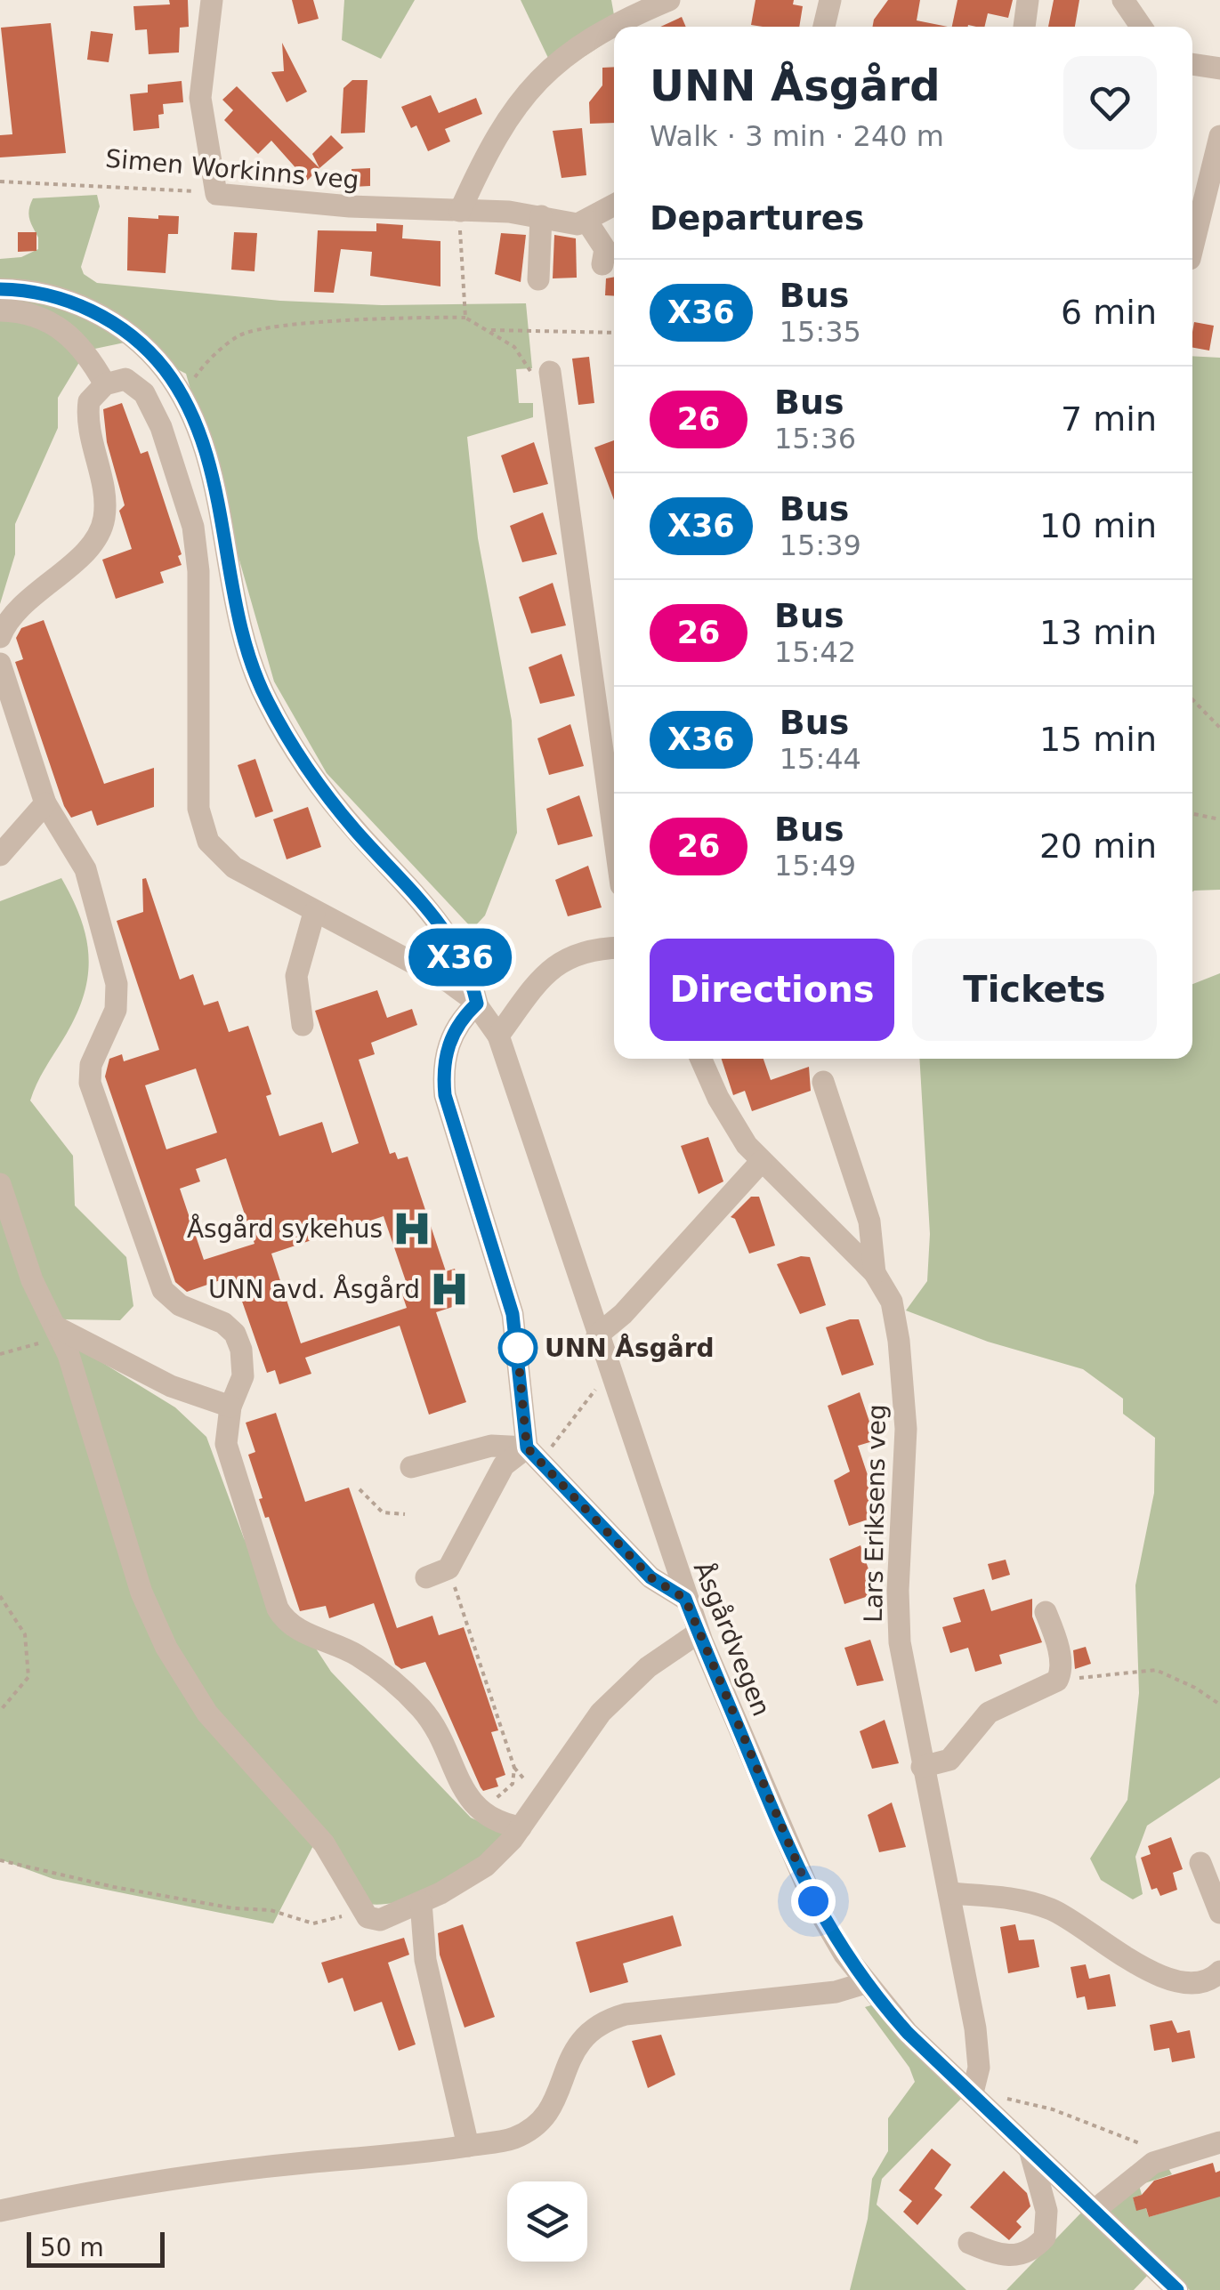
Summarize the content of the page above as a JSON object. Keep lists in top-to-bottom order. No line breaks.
{"streets":{"street":["Simen Workinns veg","Lars Eriksens veg","Åsgårdvegen"]},"crossings":[["Lars Eriksens veg","Åsgårdvegen"]],"places":{"hospital":["Åsgård sykehus","UNN avd. Åsgård"],"other":["UNN Åsgård"]},"lines":["bus line X36"],"scale_bar":"50 m","page":{"on_map":"X36","heading":[["UNN Åsgård","Walk · 3 min · 240 m"],"Departures"],"list":[{"mark":"X36","name":"Bus","note":"15:35","value":"6 min"},{"mark":"26","name":"Bus","note":"15:36","value":"7 min"},{"mark":"X36","name":"Bus","note":"15:39","value":"10 min"},{"mark":"26","name":"Bus","note":"15:42","value":"13 min"},{"mark":"X36","name":"Bus","note":"15:44","value":"15 min"},{"mark":"26","name":"Bus","note":"15:49","value":"20 min"}],"buttons":["Directions","Tickets"],"scale":"50 m"}}
